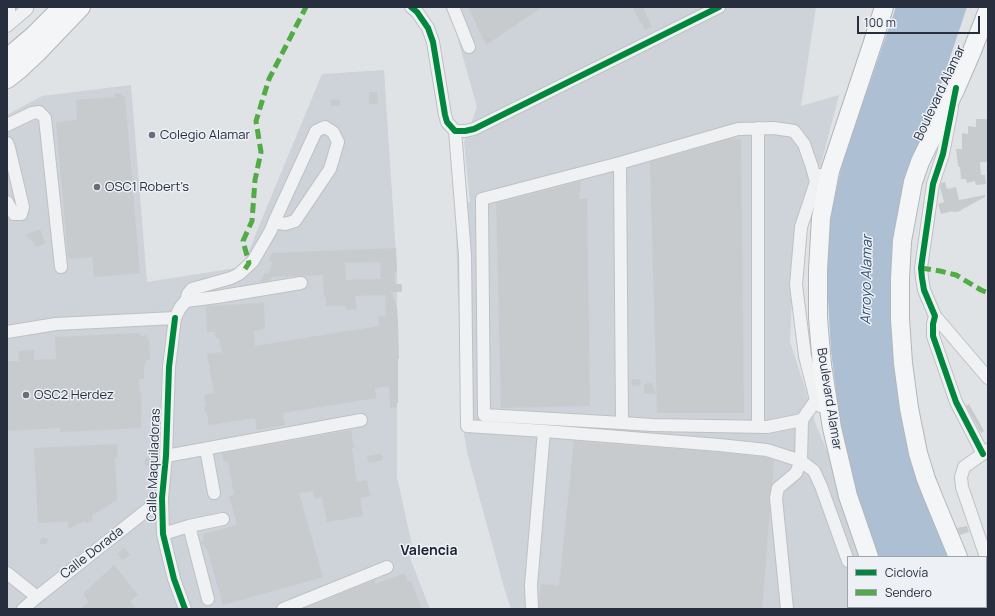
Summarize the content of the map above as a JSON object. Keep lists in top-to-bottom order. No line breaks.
{"streets":{"highway":["Boulevard Alamar"],"street":["Calle Maquiladoras","Calle Dorada"]},"crossings":[["Calle Maquiladoras","Calle Dorada"]],"districts":["Valencia"],"water":["Arroyo Alamar"],"places":["Colegio Alamar","OSC1 Robert's","OSC2 Herdez"],"legend":["Ciclovía","Sendero"],"scale_bar":"100 m"}
